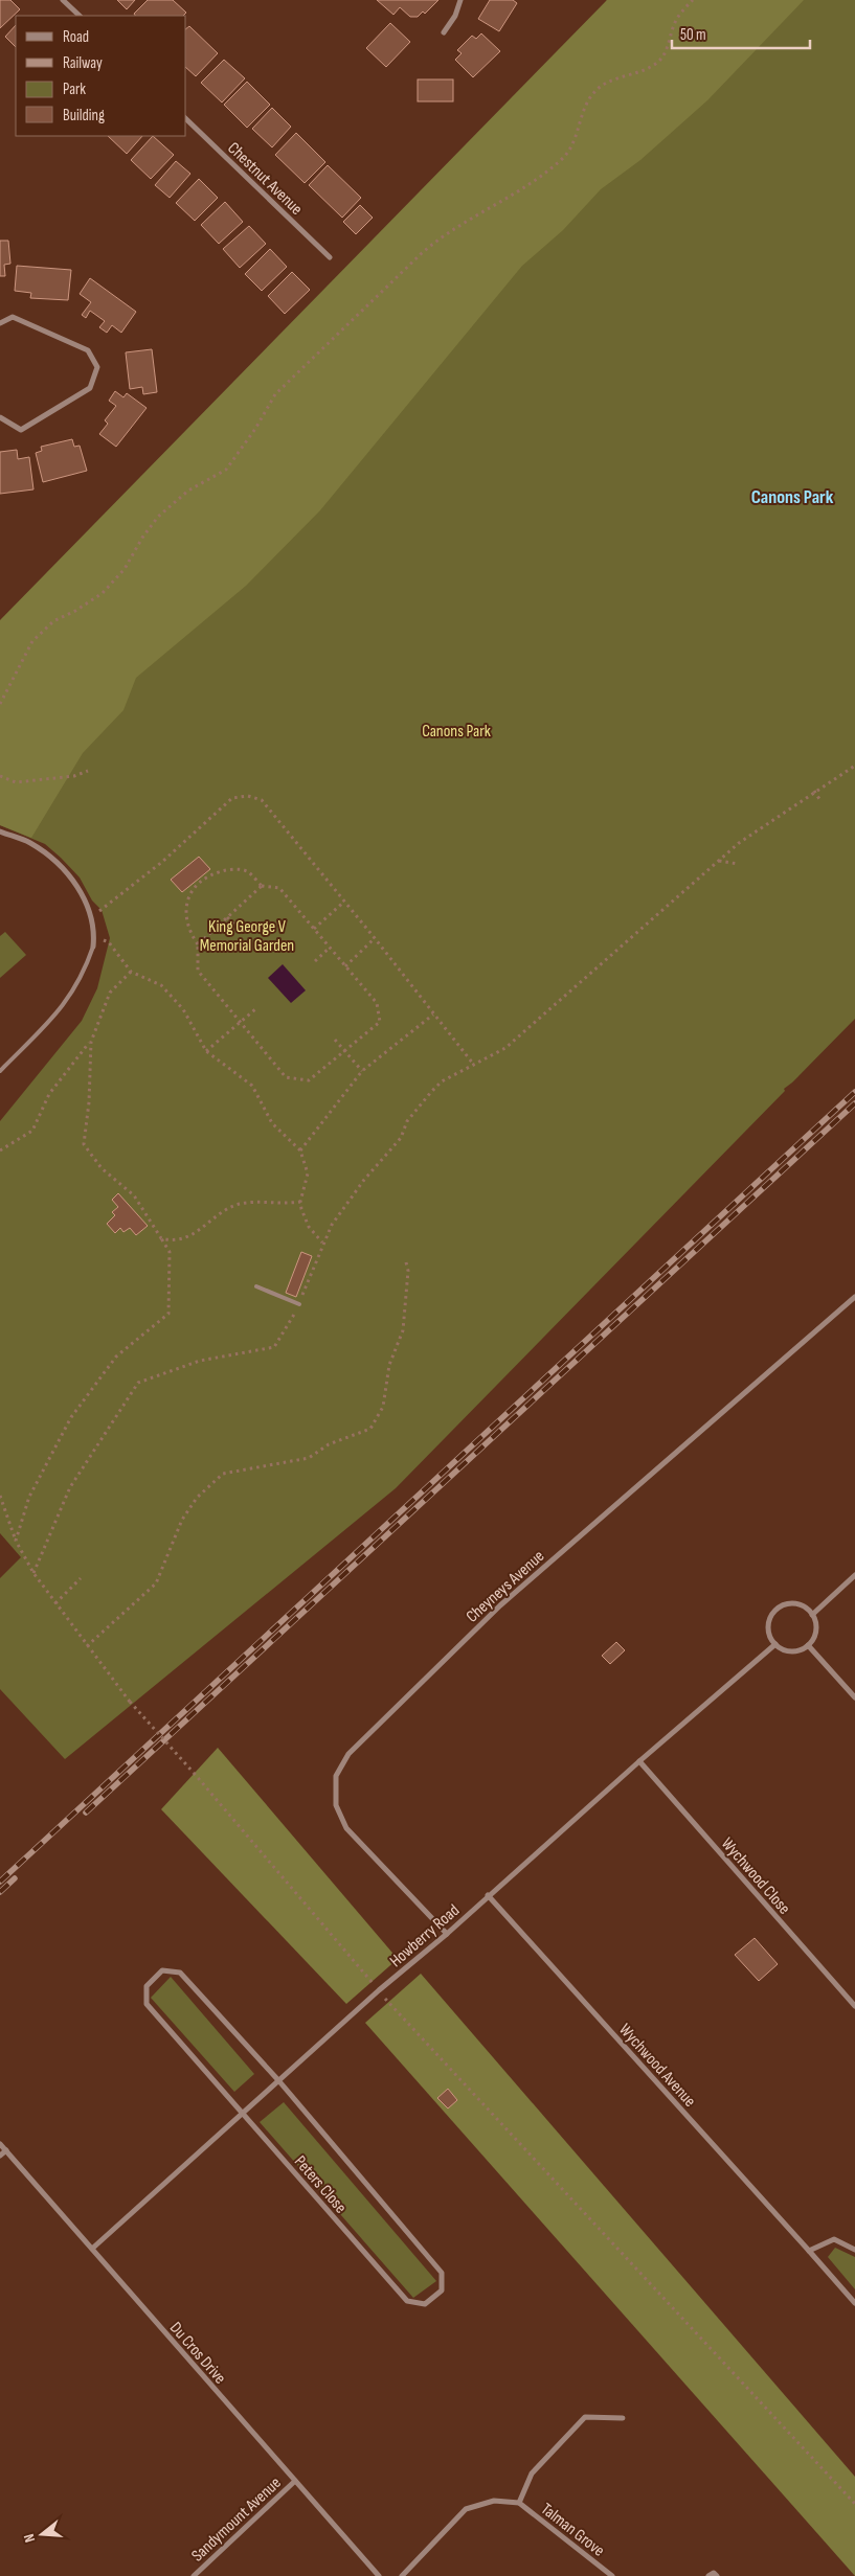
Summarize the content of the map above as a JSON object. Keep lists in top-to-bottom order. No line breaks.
{"streets":{"street":["Chestnut Avenue","Cheyneys Avenue","Wychwood Close","Howberry Road","Wychwood Avenue","Peters Close","Du Cros Drive","Sandymount Avenue","Talman Grove"]},"crossings":[["Cheyneys Avenue","Howberry Road"],["Wychwood Close","Howberry Road"],["Howberry Road","Wychwood Avenue"],["Howberry Road","Peters Close"],["Howberry Road","Du Cros Drive"],["Du Cros Drive","Sandymount Avenue"]],"districts":["Canons Park"],"parks":["Canons Park","King George V Memorial Garden"],"legend":["Road","Railway","Park","Building"],"scale_bar":"50 m","north":"left"}
